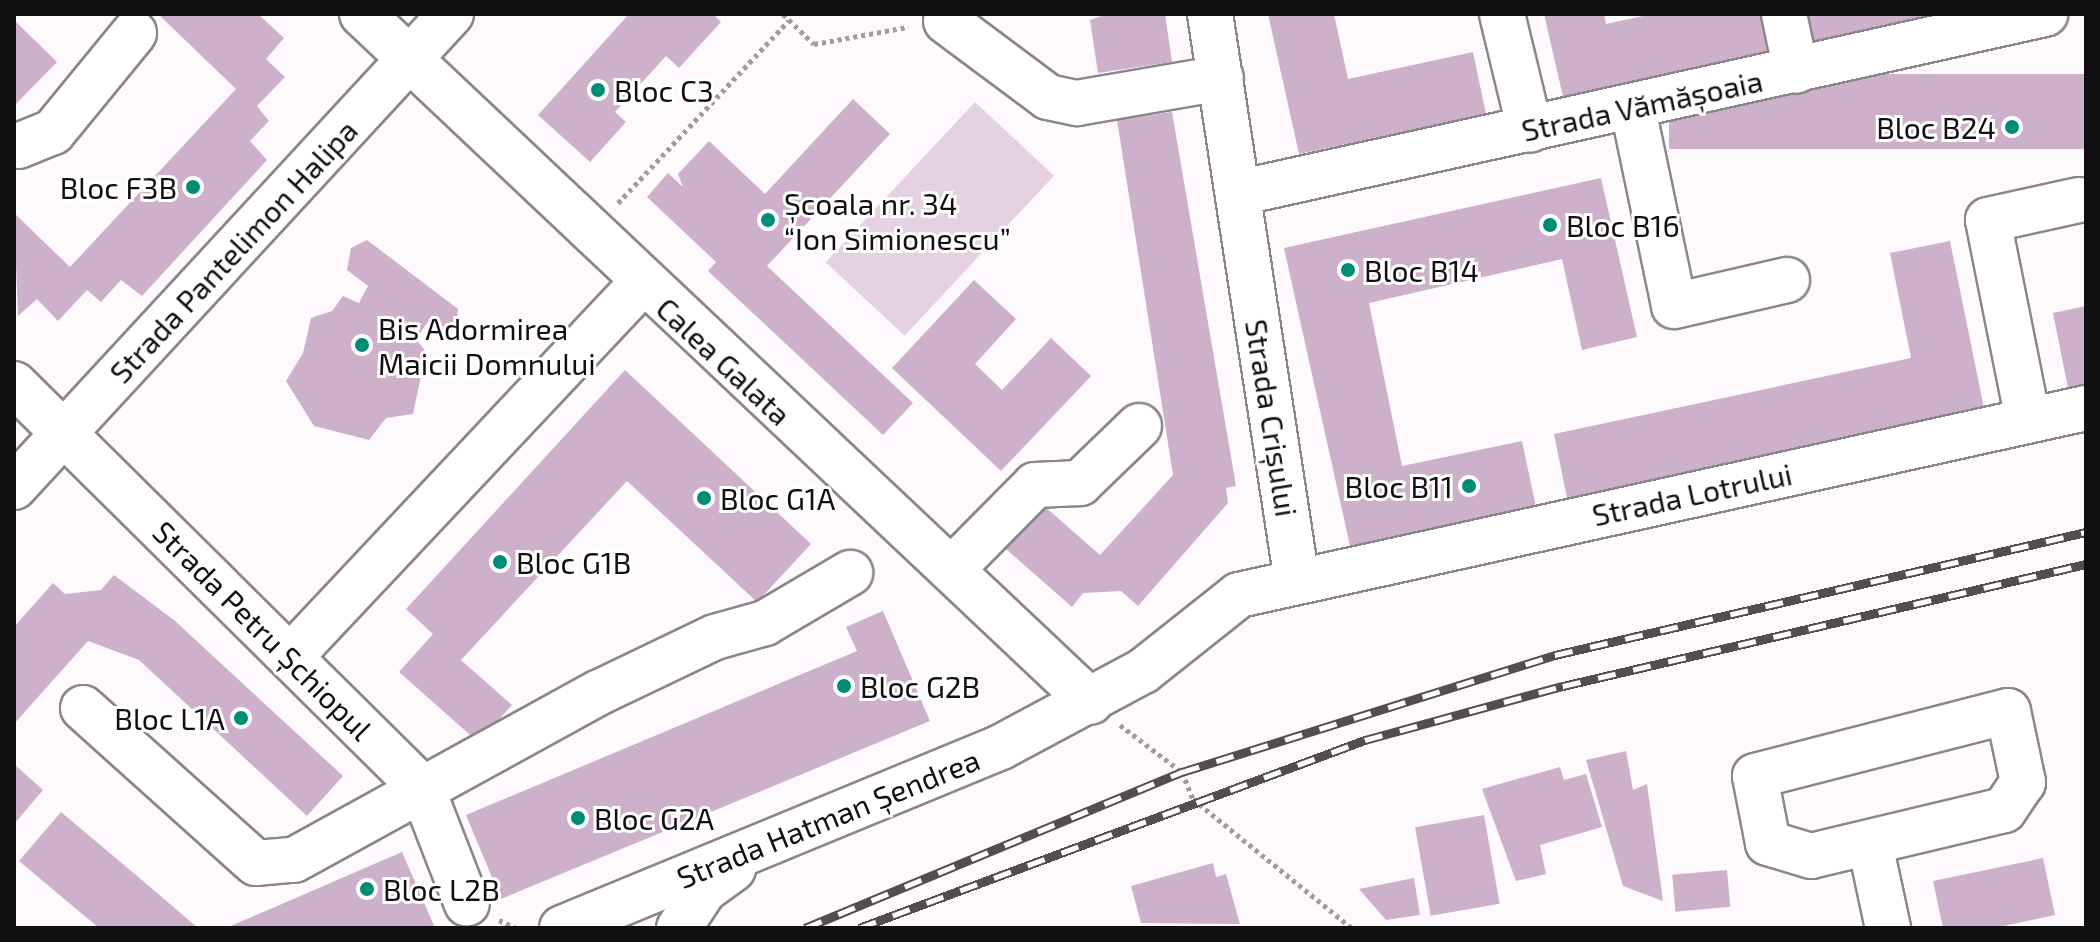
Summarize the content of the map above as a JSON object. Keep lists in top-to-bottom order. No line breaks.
{"streets":{"street":["Strada Vămășoaia","Strada Pantelimon Halipa","Calea Galata","Strada Crișului","Strada Lotrului","Strada Petru Șchiopul","Strada Hatman Șendrea"]},"crossings":[["Strada Vămășoaia","Strada Crișului"],["Strada Pantelimon Halipa","Calea Galata"],["Strada Pantelimon Halipa","Strada Petru Șchiopul"],["Calea Galata","Strada Hatman Șendrea"],["Strada Crișului","Strada Lotrului"]],"places":["Bloc C3","Bloc B24","Bloc F3B","Școala nr. 34 “Ion Simionescu”","Bloc B16","Bloc B14","Bis Adormirea Maicii Domnului","Bloc B11","Bloc G1A","Bloc G1B","Bloc G2B","Bloc L1A","Bloc G2A","Bloc L2B"]}
